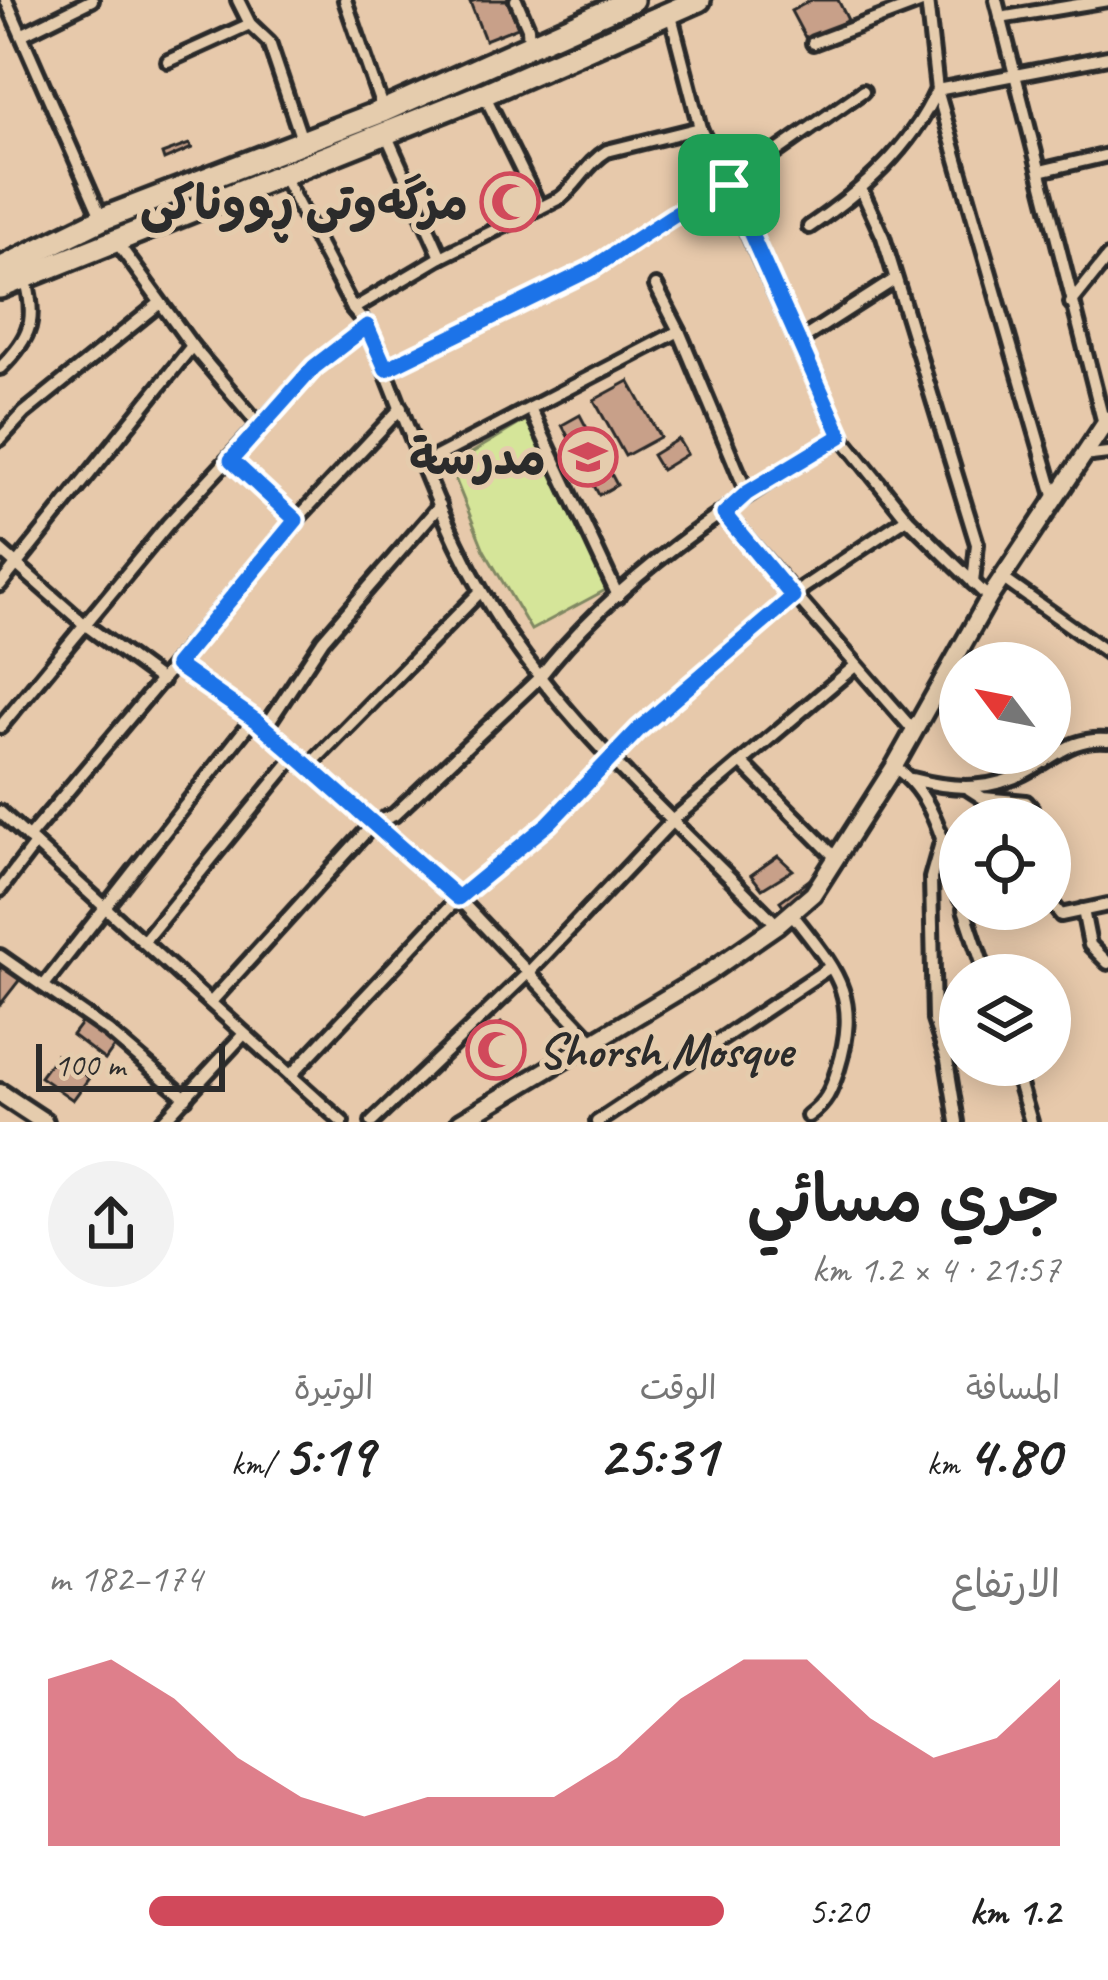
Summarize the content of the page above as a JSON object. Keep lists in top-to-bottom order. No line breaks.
{"places":{"mosque":["مزگەوتی ڕووناکی","Shorsh Mosque"],"school or university":["مدرسة"]},"scale_bar":"100 m","north":"top left","page":{"scale":"100 m","heading":["جري مسائي","21:57 · 4 × 1.2 km"],"stats":[["المسافة","4.80 km"],["الوقت","25:31"],["الوتيرة","5:19 /km"]],"chart":["الارتفاع","174–182 m"],"list":[{"name":"1.2 km","note":"5:20"}]}}
